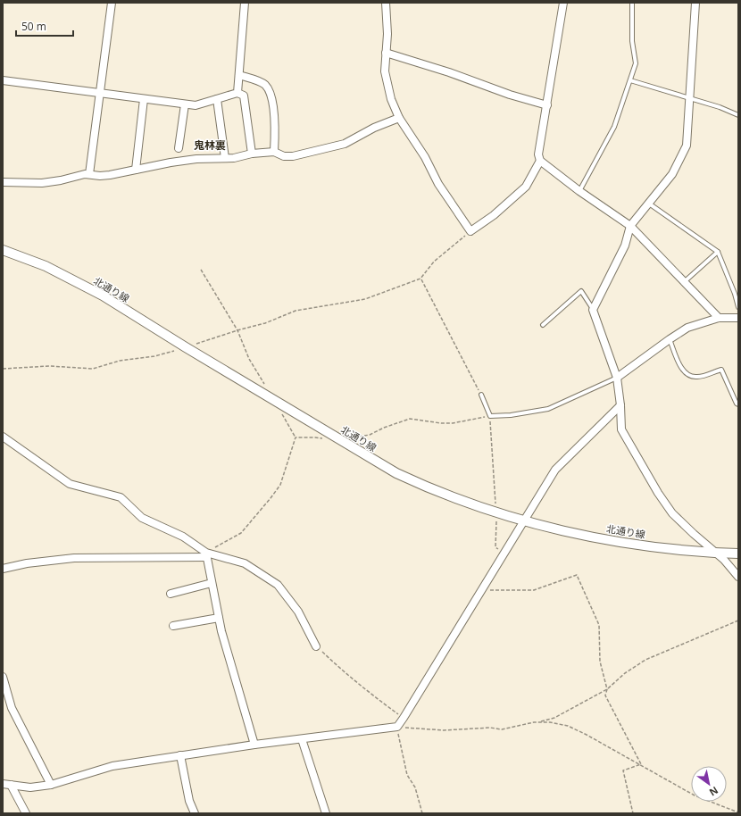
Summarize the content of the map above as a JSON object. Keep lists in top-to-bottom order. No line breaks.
{"streets":{"street":["北通り線"]},"districts":["鬼林裏"],"scale_bar":"50 m","north":"bottom right"}
